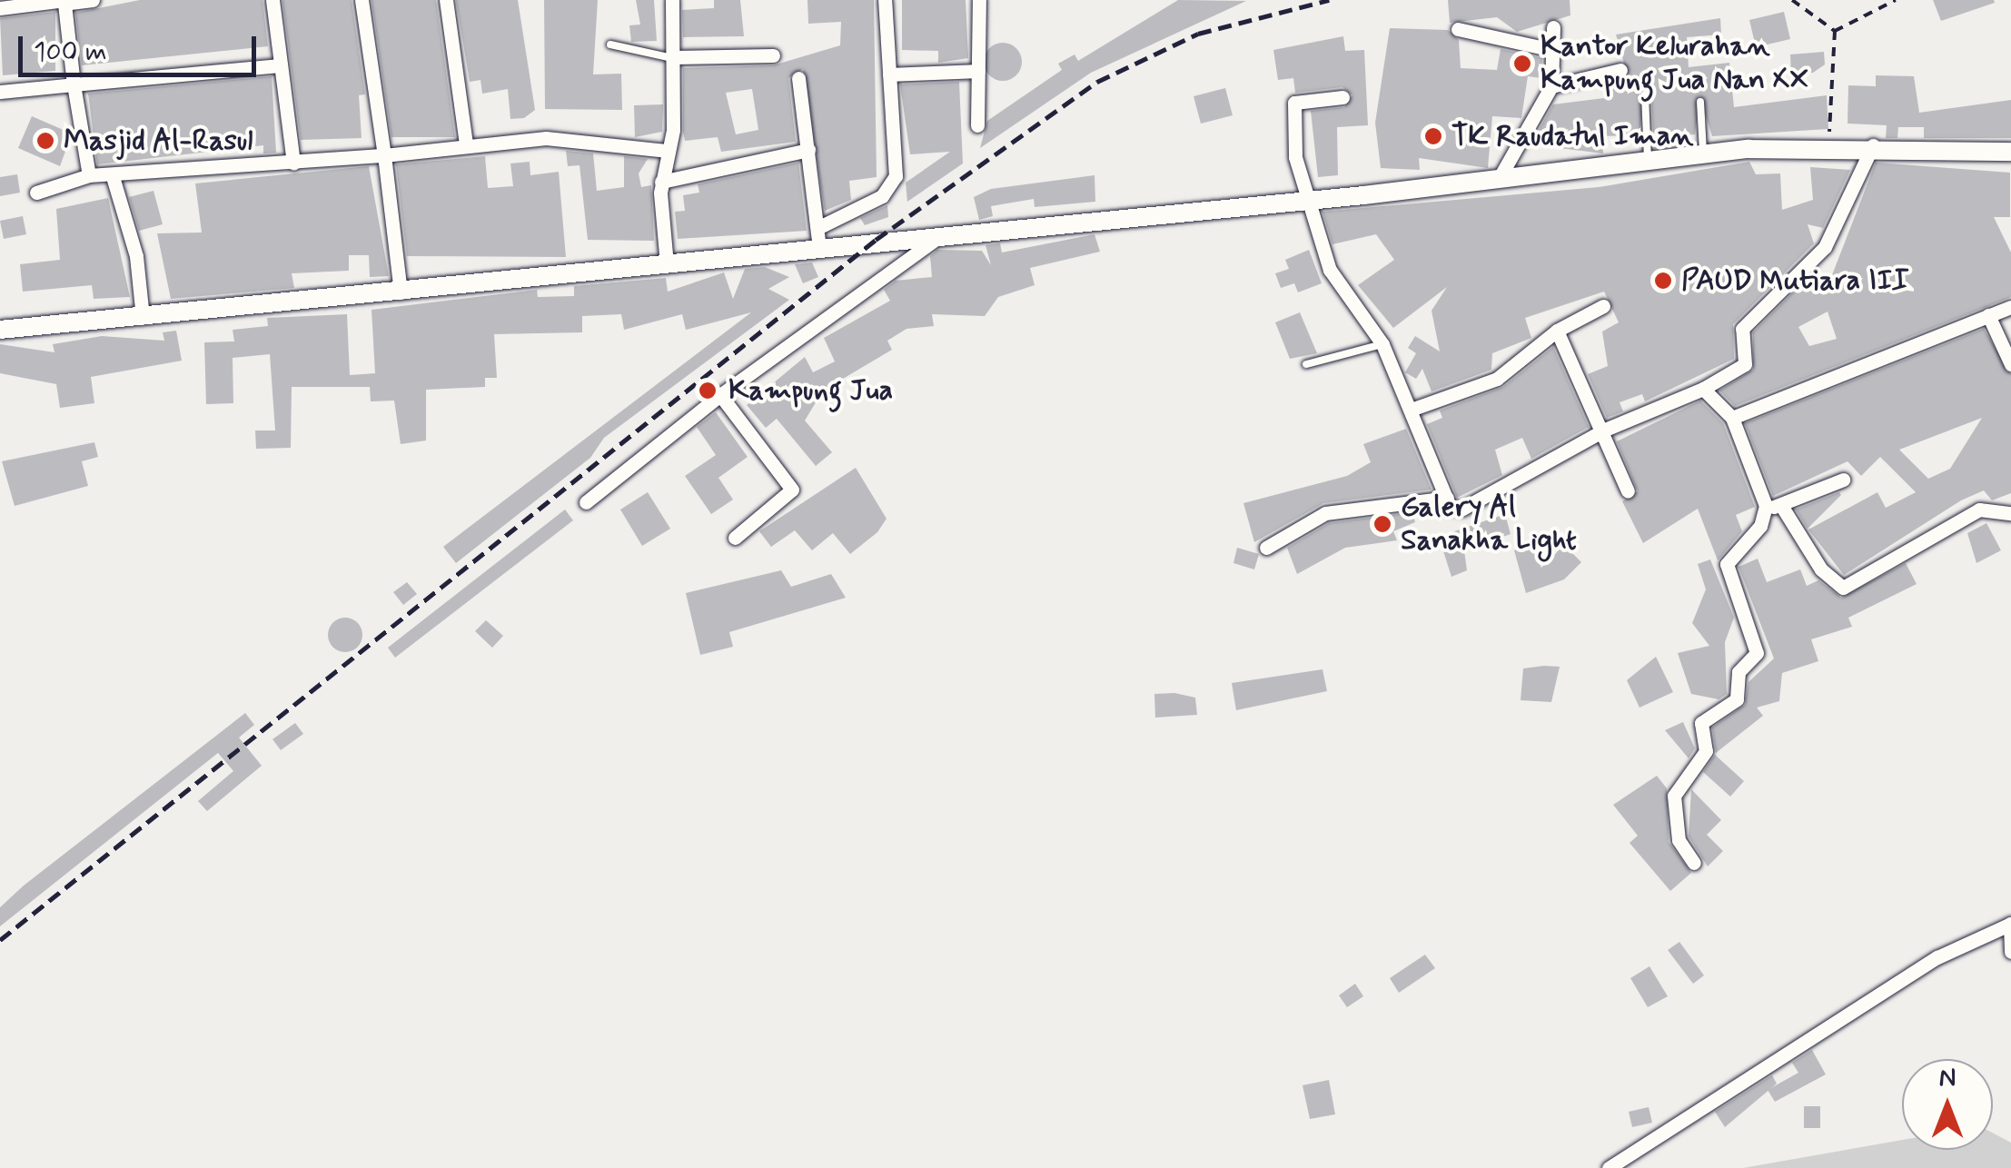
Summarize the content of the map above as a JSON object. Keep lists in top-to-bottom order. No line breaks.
{"places":["Kantor Kelurahan Kampung Jua Nan XX","TK Raudatul Iman","Masjid Al-Rasul","PAUD Mutiara III","Kampung Jua","Galery Al Sanakha Light"],"scale_bar":"100 m","north":"top"}
